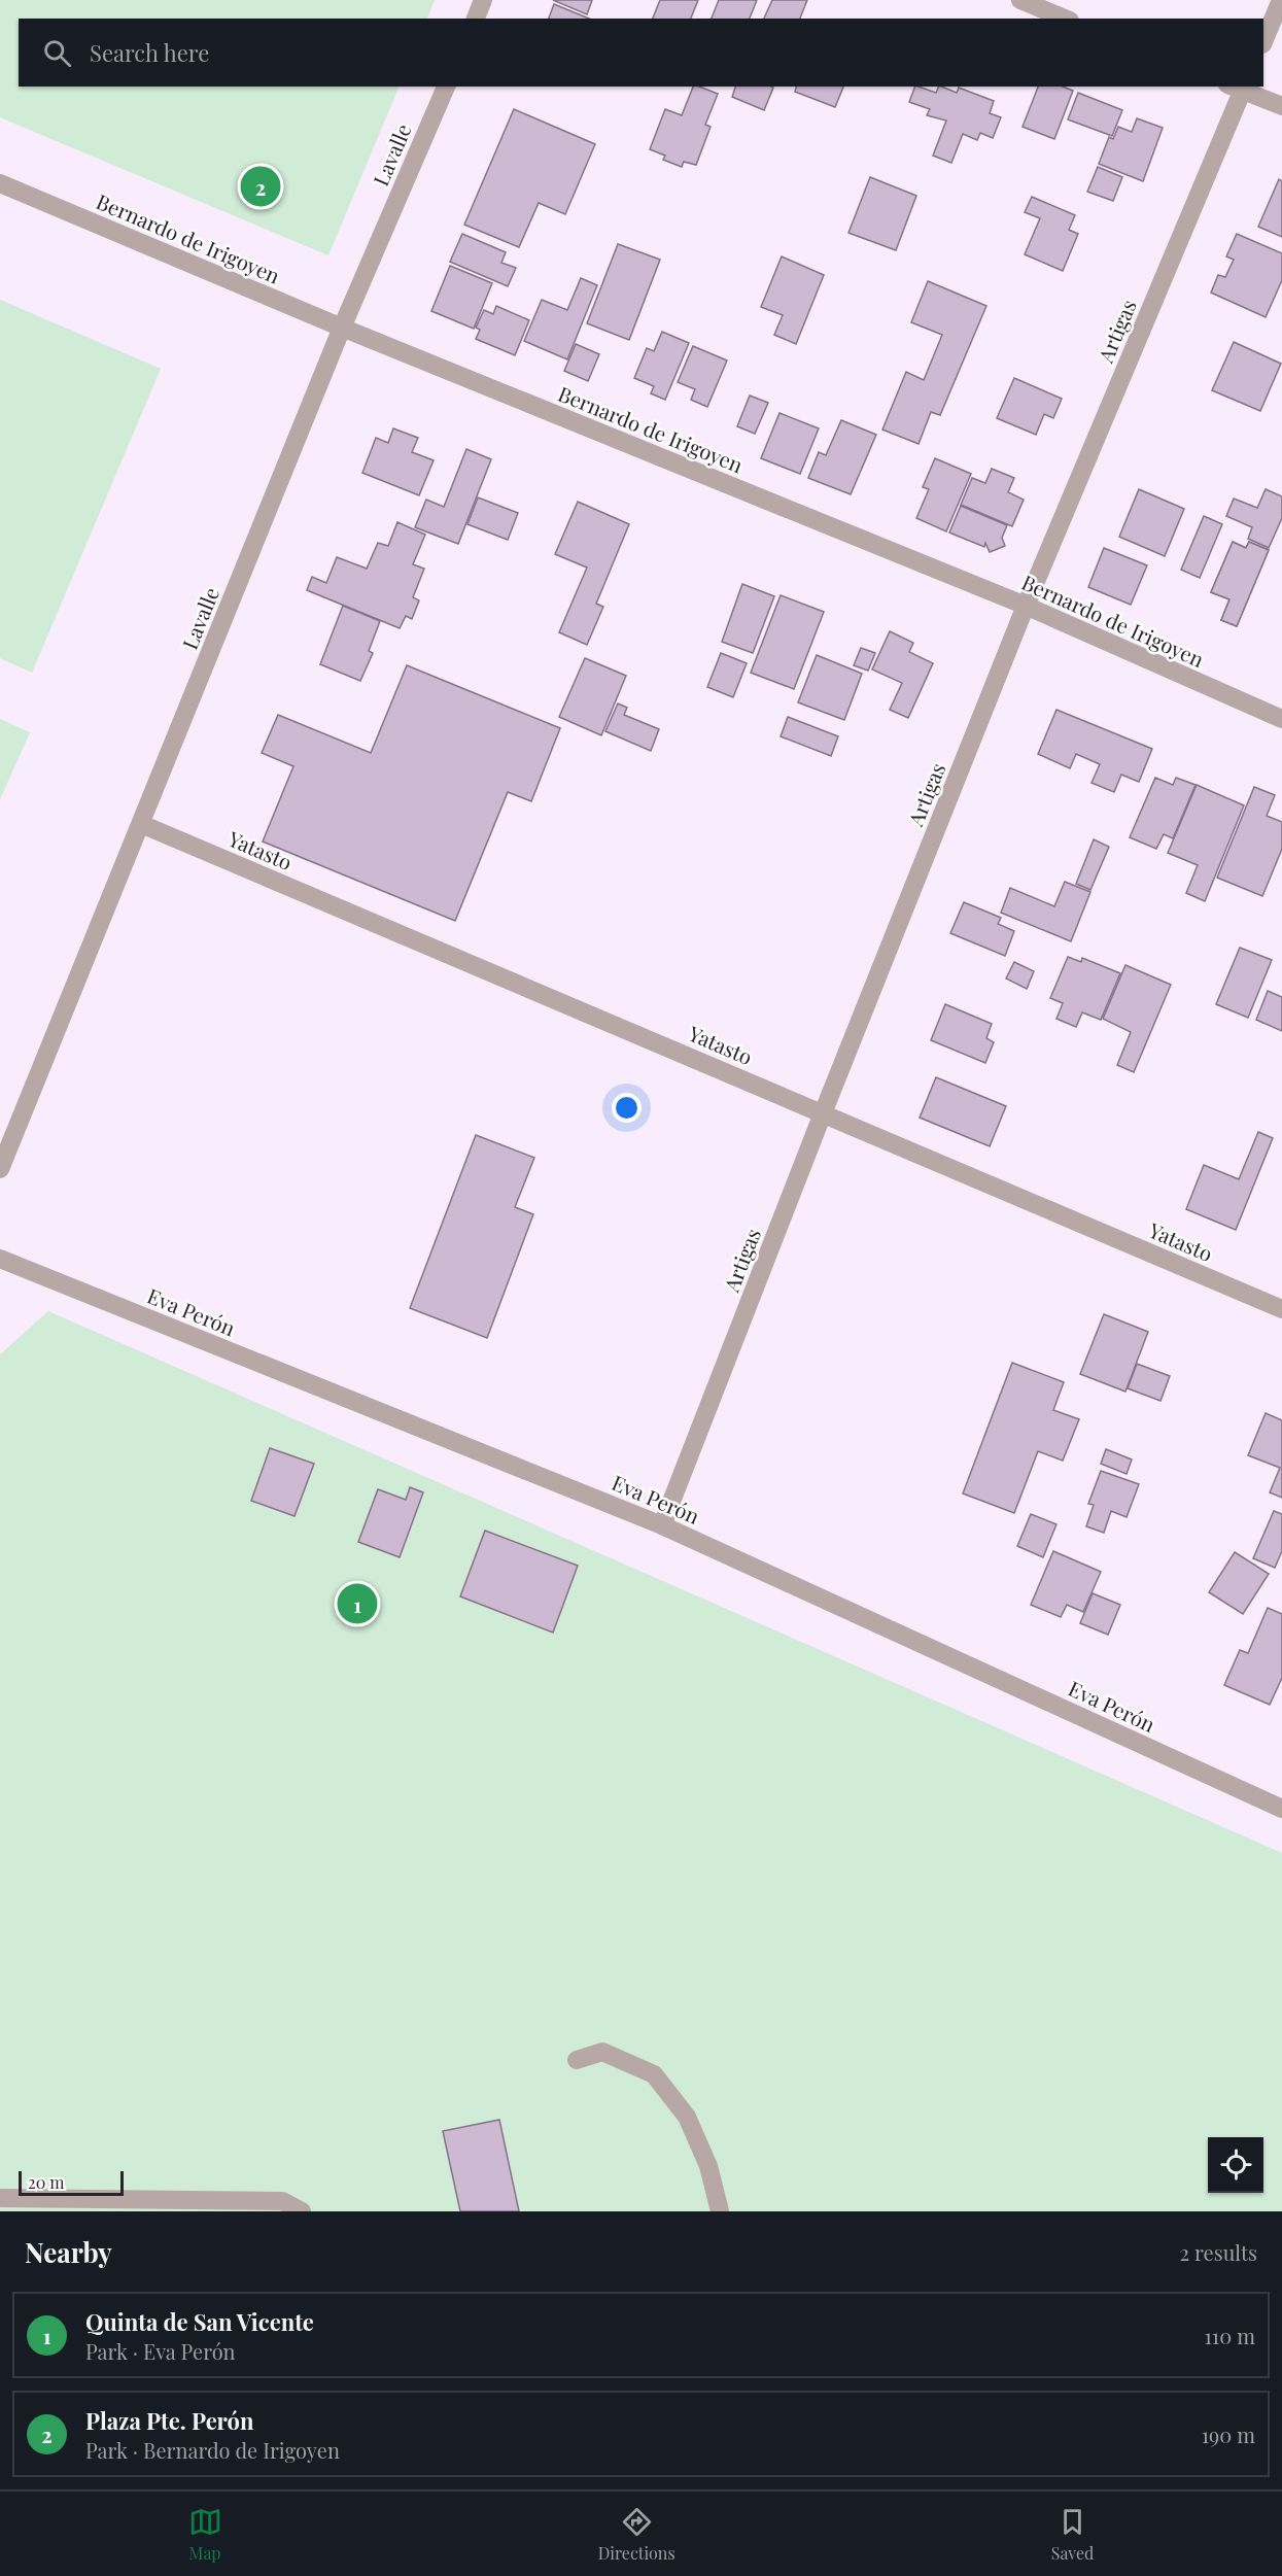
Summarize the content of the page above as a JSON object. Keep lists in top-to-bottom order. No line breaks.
{"streets":{"street":["Lavalle","Bernardo de Irigoyen","Artigas","Yatasto","Eva Perón"]},"crossings":[["Lavalle","Bernardo de Irigoyen"],["Lavalle","Yatasto"],["Bernardo de Irigoyen","Artigas"],["Artigas","Yatasto"],["Artigas","Eva Perón"]],"scale_bar":"20 m","page":{"search":"Search here","pins":["2","1"],"scale":"20 m","heading":["Nearby","2 results"],"list":[{"mark":"1","name":"Quinta de San Vicente","note":"Park · Eva Perón","value":"110 m"},{"mark":"2","name":"Plaza Pte. Perón","note":"Park · Bernardo de Irigoyen","value":"190 m"}],"nav":["Map","Directions","Saved"]}}
